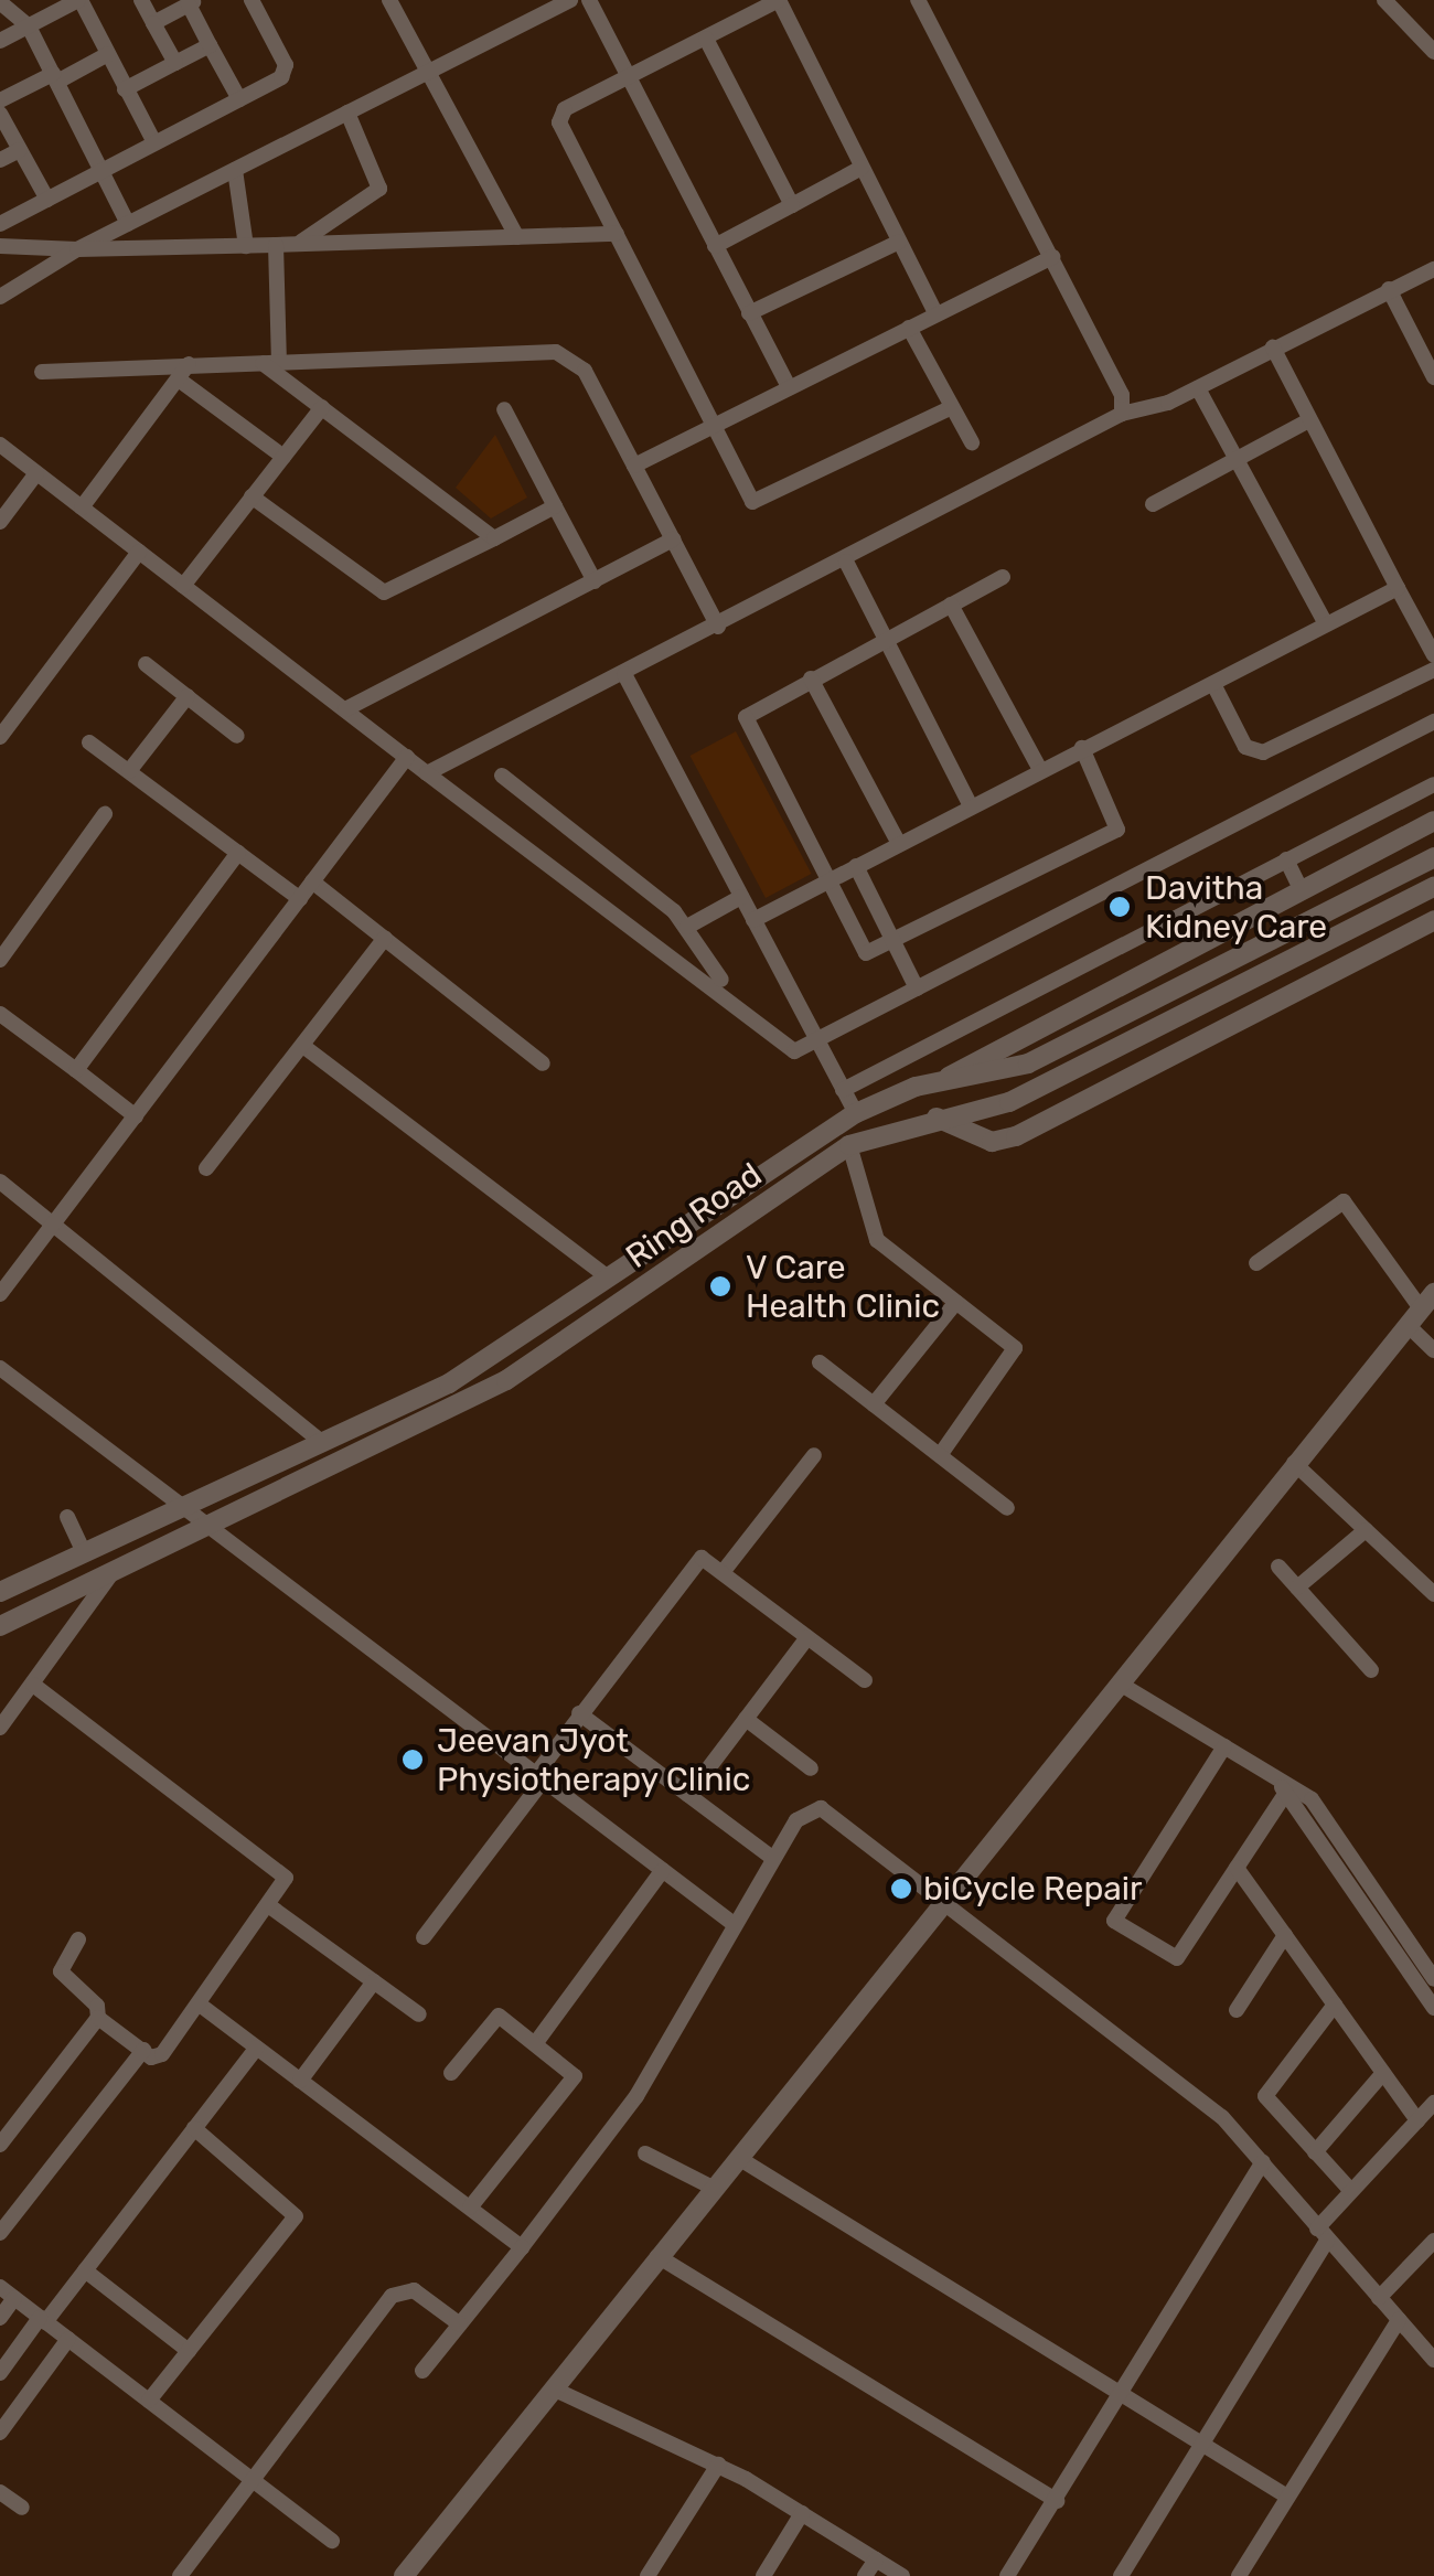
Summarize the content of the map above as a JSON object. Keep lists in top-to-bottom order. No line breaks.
{"streets":{"street":["Ring Road"]},"places":["Davitha Kidney Care","V Care Health Clinic","Jeevan Jyot Physiotherapy Clinic","biCycle Repair"]}
